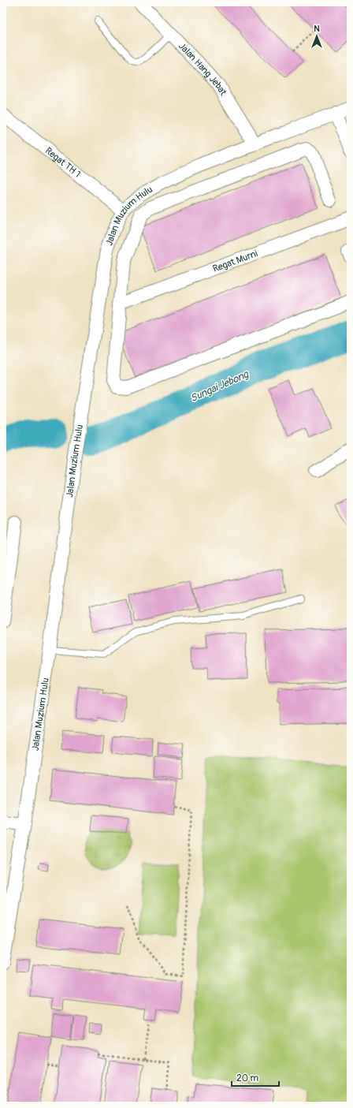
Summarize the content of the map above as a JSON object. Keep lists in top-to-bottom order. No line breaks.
{"streets":{"street":["Jalan Hang Jebat","Regat TH 1","Jalan Muzium Hulu","Regat Murni"]},"crossings":[["Jalan Hang Jebat","Jalan Muzium Hulu"],["Regat TH 1","Jalan Muzium Hulu"]],"water":["Sungai Jebong"],"scale_bar":"20 m","north":"top"}
